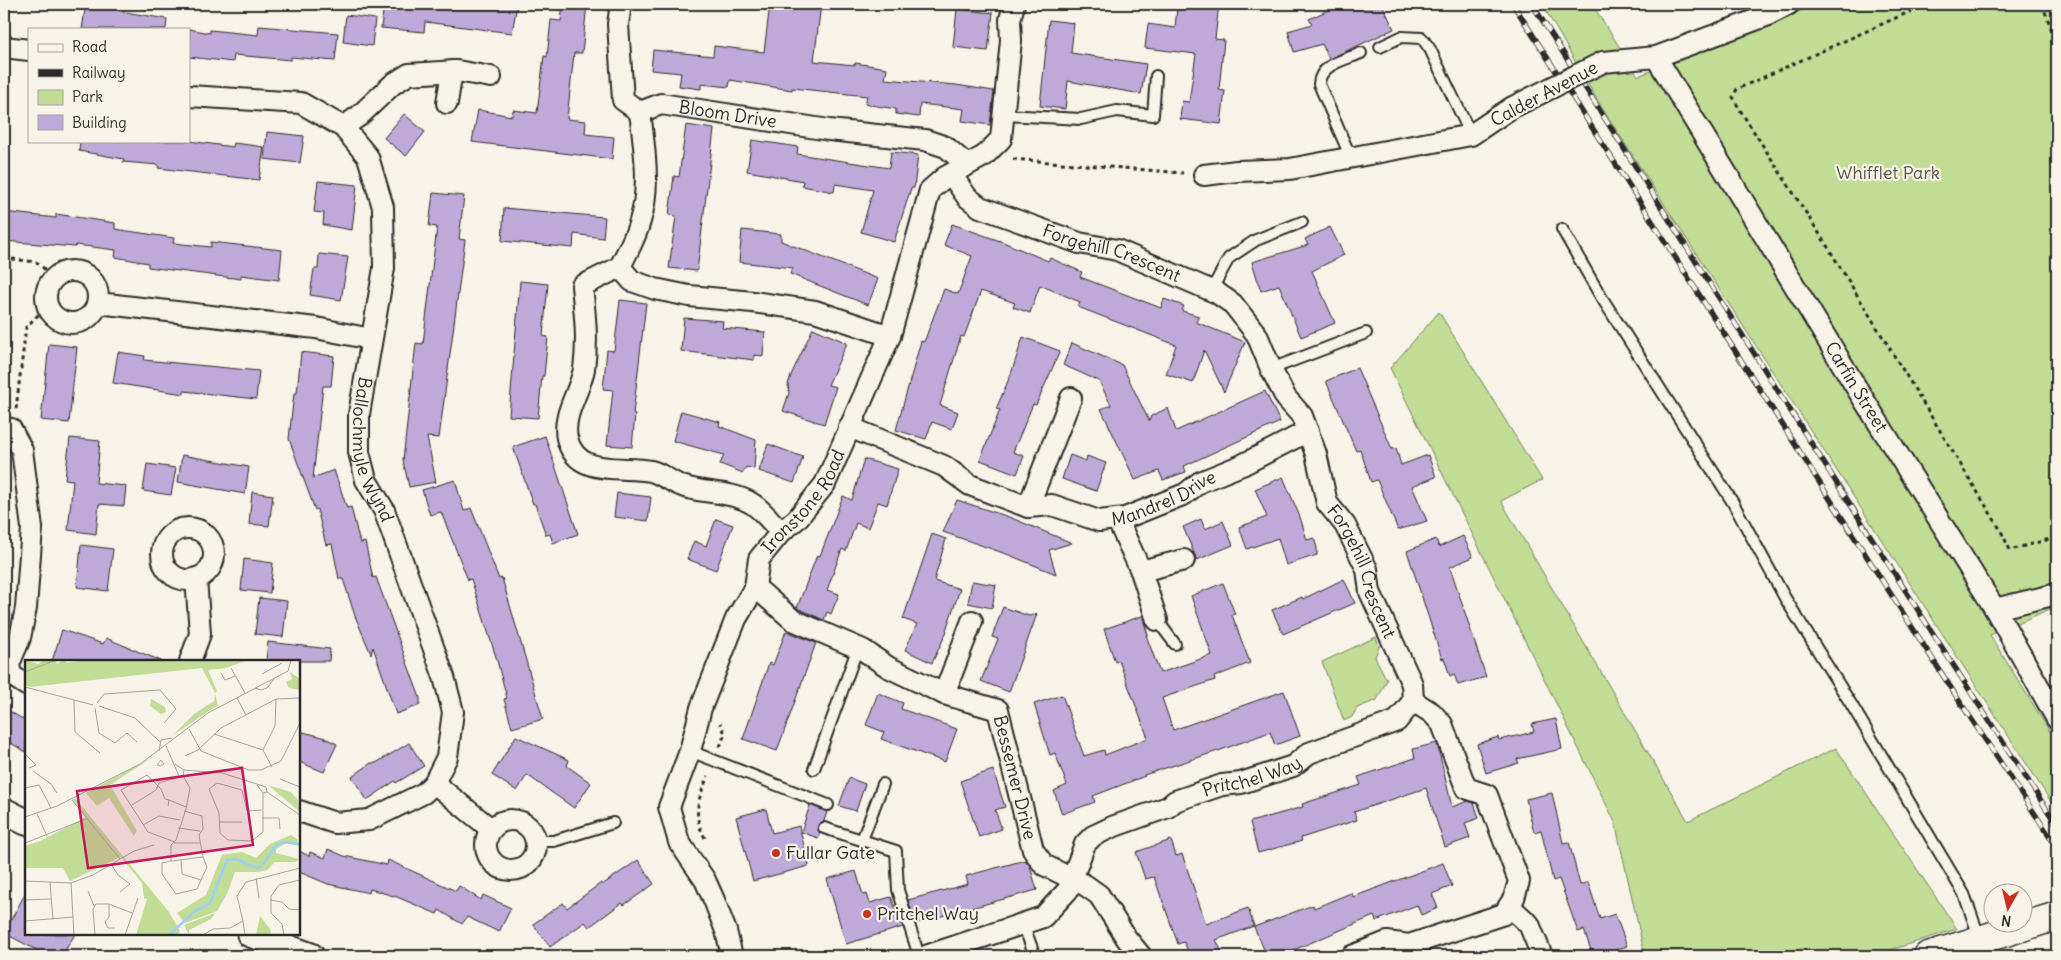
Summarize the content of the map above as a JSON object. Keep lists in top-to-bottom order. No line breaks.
{"streets":{"street":["Calder Avenue","Bloom Drive","Forgehill Crescent","Carfin Street","Ballochmyle Wynd","Mandrel Drive","Ironstone Road","Pritchel Way","Bessemer Drive"]},"crossings":[["Calder Avenue","Carfin Street"],["Bloom Drive","Forgehill Crescent"],["Bloom Drive","Ironstone Road"],["Forgehill Crescent","Mandrel Drive"],["Forgehill Crescent","Ironstone Road"],["Forgehill Crescent","Pritchel Way"],["Mandrel Drive","Ironstone Road"],["Ironstone Road","Bessemer Drive"],["Pritchel Way","Bessemer Drive"]],"parks":["Whifflet Park"],"places":["Fullar Gate","Pritchel Way"],"legend":["Road","Railway","Park","Building"],"north":"bottom"}
